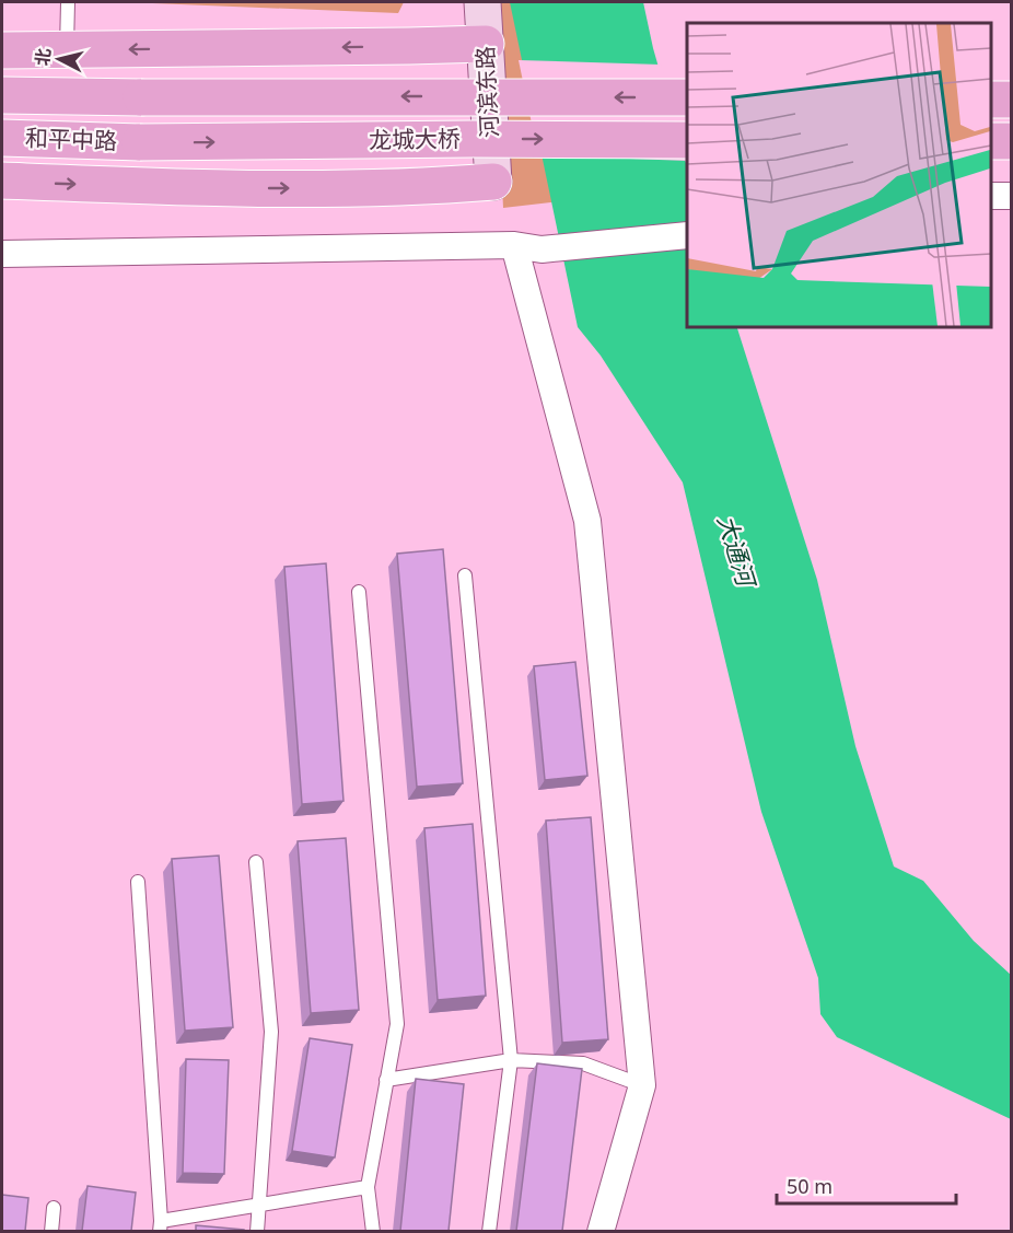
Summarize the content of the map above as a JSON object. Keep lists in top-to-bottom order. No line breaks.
{"streets":{"main road":["河滨东路","和平中路","龙城大桥"]},"crossings":[["和平中路","龙城大桥"]],"water":["大通河"],"scale_bar":"50 m","north":"left"}
